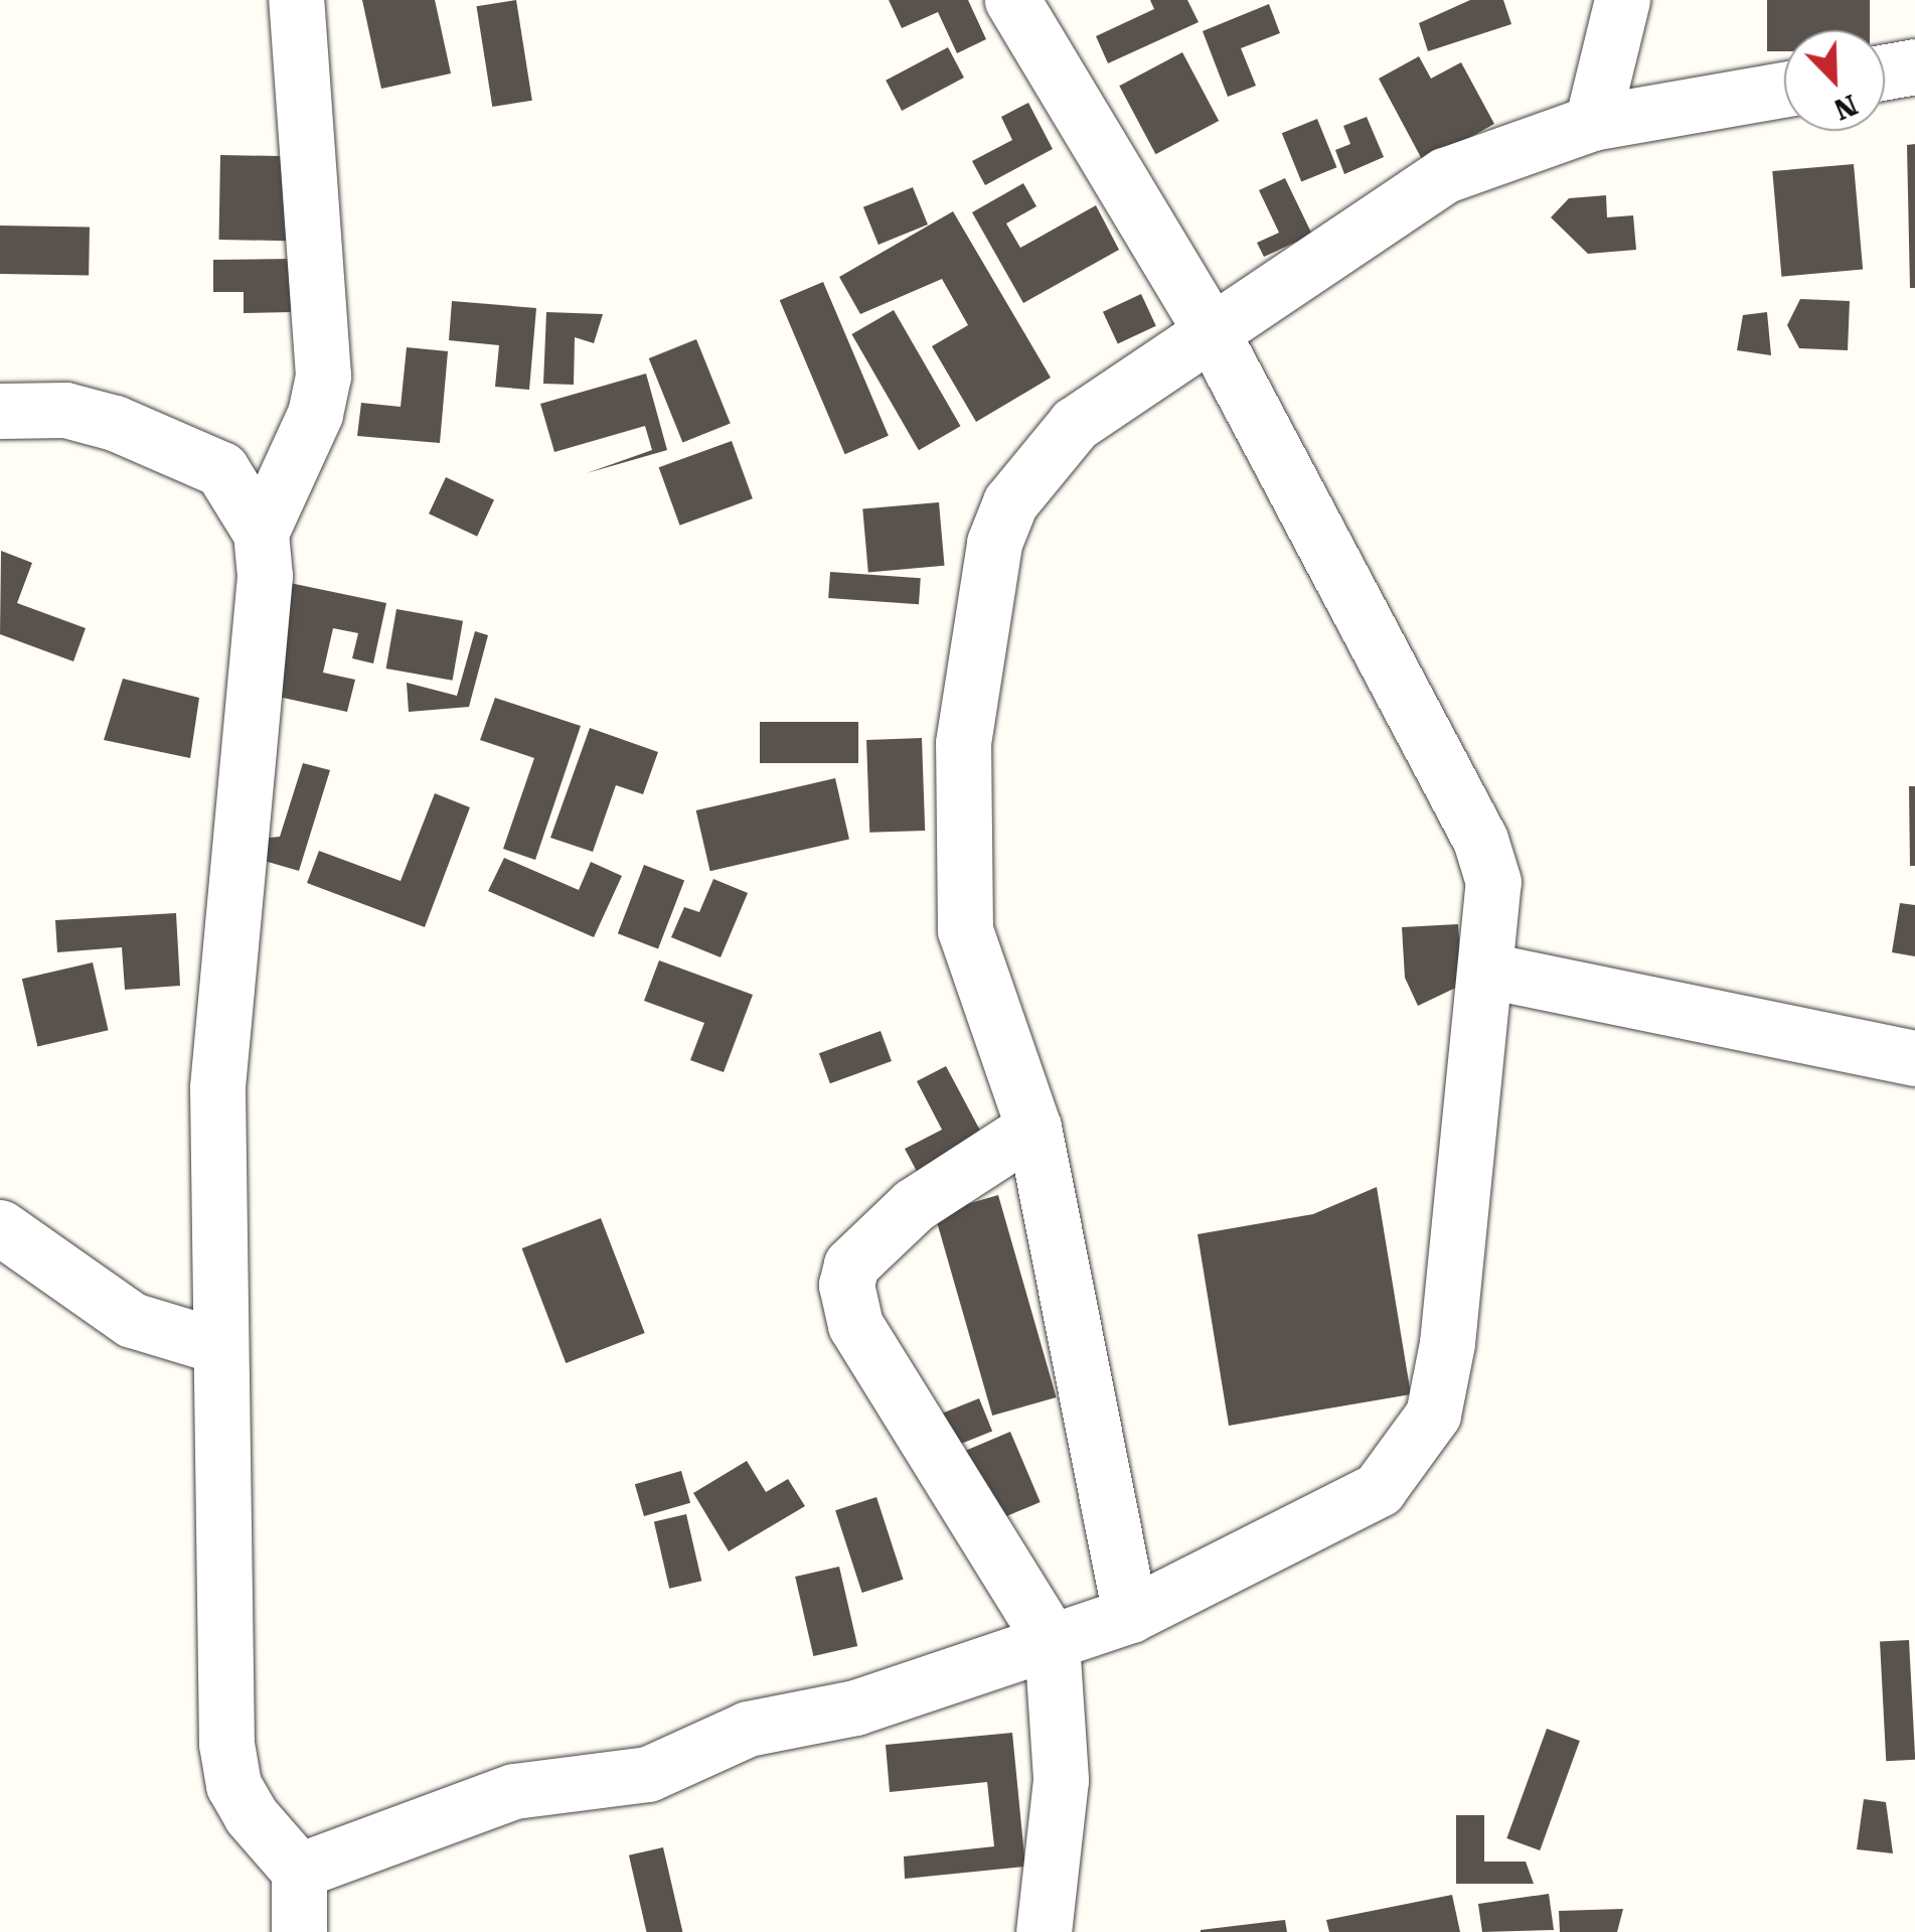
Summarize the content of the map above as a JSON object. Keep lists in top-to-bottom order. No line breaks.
{"north":"bottom right"}
